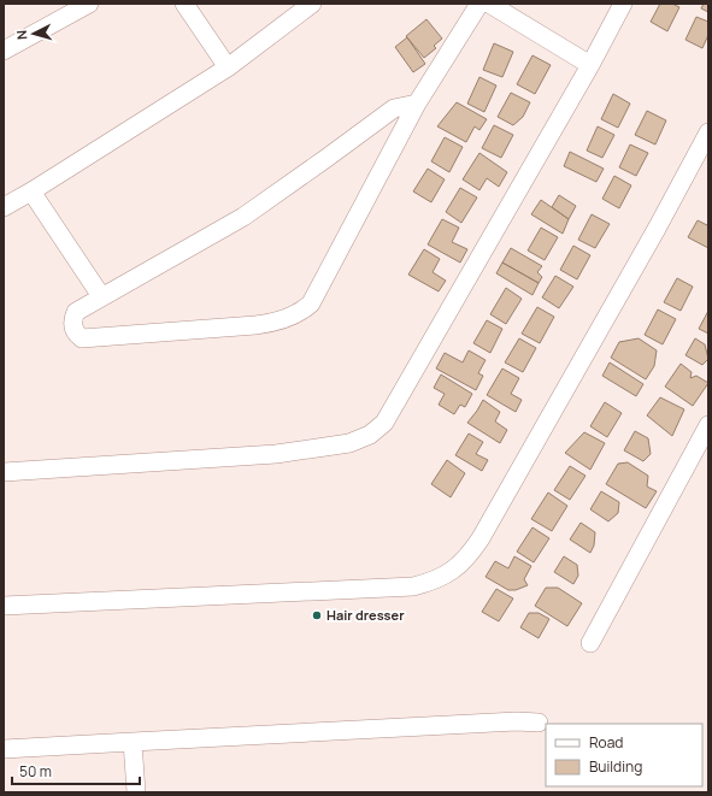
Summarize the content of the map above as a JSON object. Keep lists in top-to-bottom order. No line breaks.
{"places":["Hair dresser"],"legend":["Road","Building"],"scale_bar":"50 m","north":"left"}
